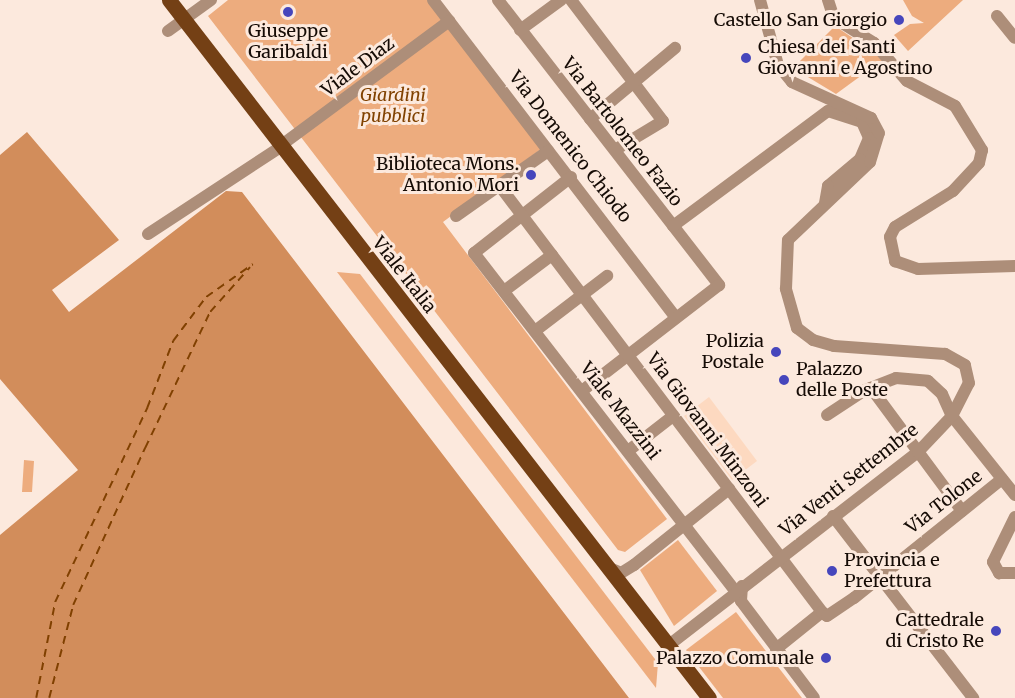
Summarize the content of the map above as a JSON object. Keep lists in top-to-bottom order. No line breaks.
{"streets":{"main road":["Viale Italia"],"street":["Viale Diaz","Via Bartolomeo Fazio","Via Domenico Chiodo","Viale Mazzini","Via Giovanni Minzoni","Via Venti Settembre","Via Tolone"]},"crossings":[["Viale Diaz","Via Domenico Chiodo"],["Viale Diaz","Viale Italia"],["Via Bartolomeo Fazio","Via Domenico Chiodo"],["Viale Italia","Via Venti Settembre"],["Viale Mazzini","Via Giovanni Minzoni"],["Viale Mazzini","Via Venti Settembre"],["Via Giovanni Minzoni","Via Venti Settembre"]],"parks":["Giardini pubblici"],"places":["Giuseppe Garibaldi","Castello San Giorgio","Chiesa dei Santi Giovanni e Agostino","Biblioteca Mons. Antonio Mori","Polizia Postale","Palazzo delle Poste","Provincia e Prefettura","Cattedrale di Cristo Re","Palazzo Comunale"]}
